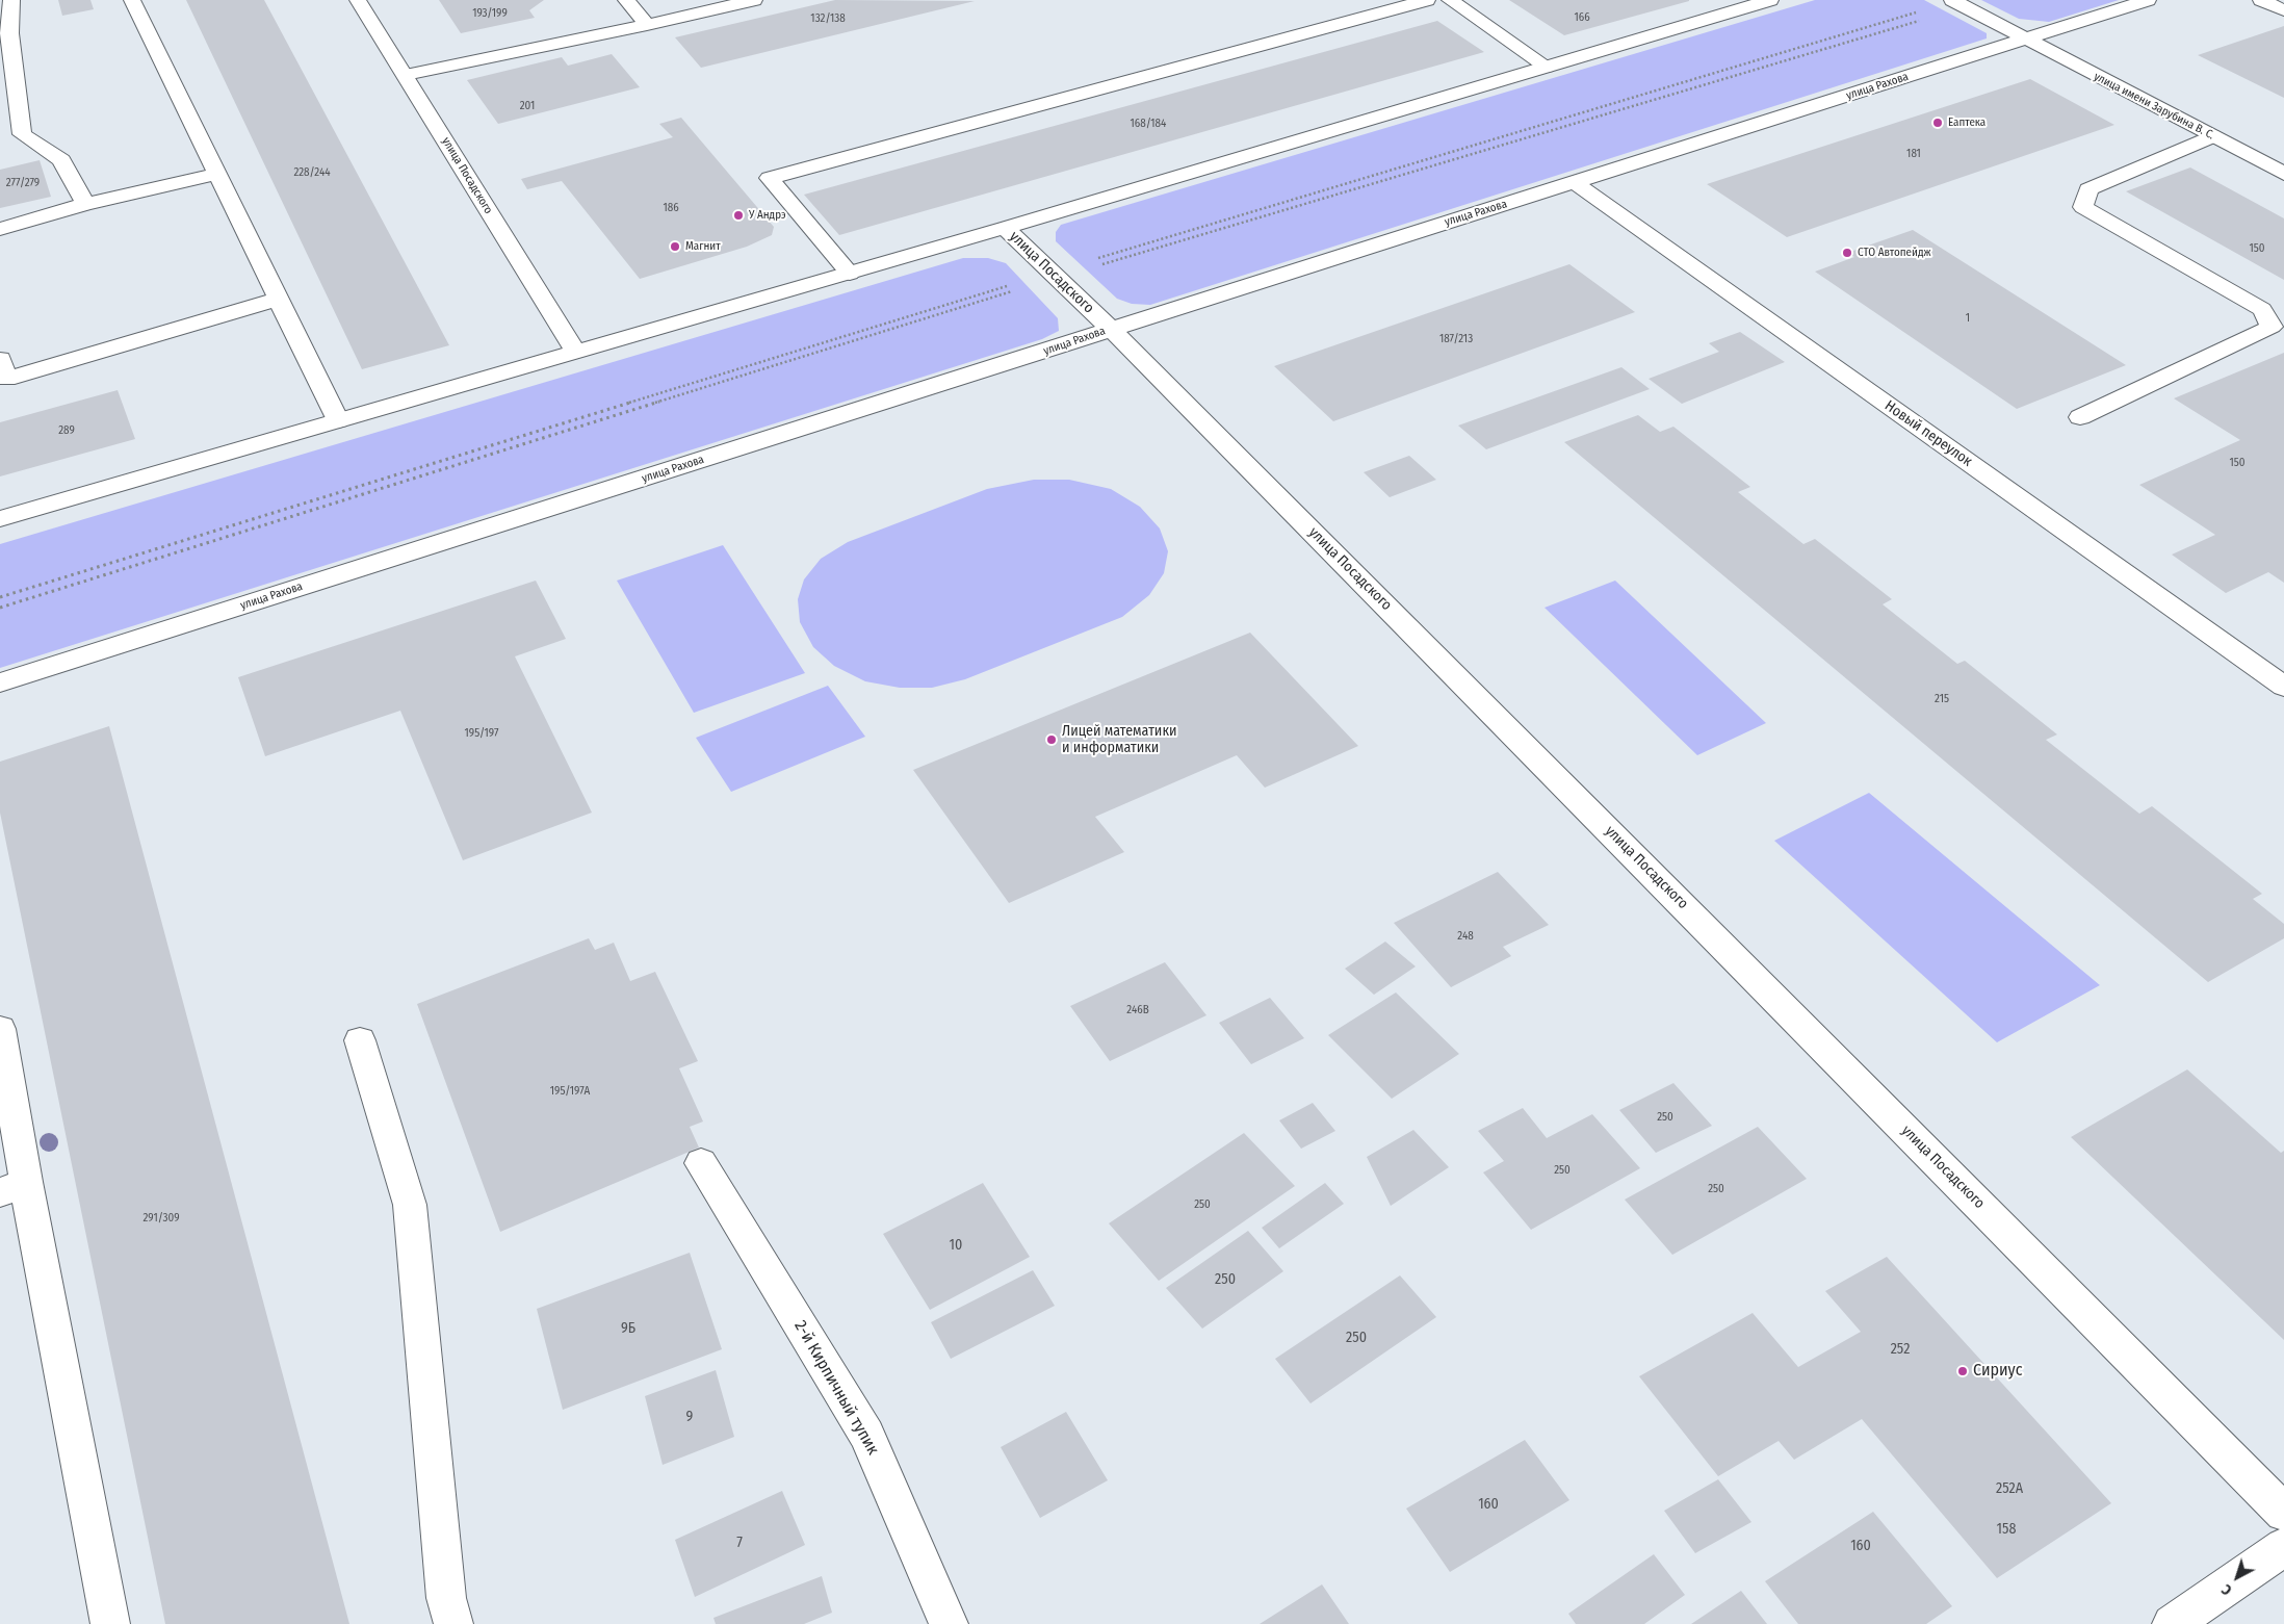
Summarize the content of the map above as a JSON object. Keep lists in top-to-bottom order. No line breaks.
{"streets":{"street":["улица Рахова","улица имени Зарубина В. С.","улица Посадского","Новый переулок","2-й Кирпичный тупик"]},"crossings":[["улица Рахова","улица имени Зарубина В. С."],["улица Рахова","улица Посадского"],["улица Рахова","Новый переулок"]],"places":["Еаптека","У Андрэ","Магнит","СТО Автопейдж","Лицей математики и информатики","Сириус"],"house_numbers":["193/199","166","132/138","201","168/184","181","228/244","277/279","186","150","1","187/213","289","150","215","195/197","248","246В","195/197А","250","250","250","250","291/309","10","250","9Б","250","252","9","252А","160","158","7","160"],"north":"bottom left"}
